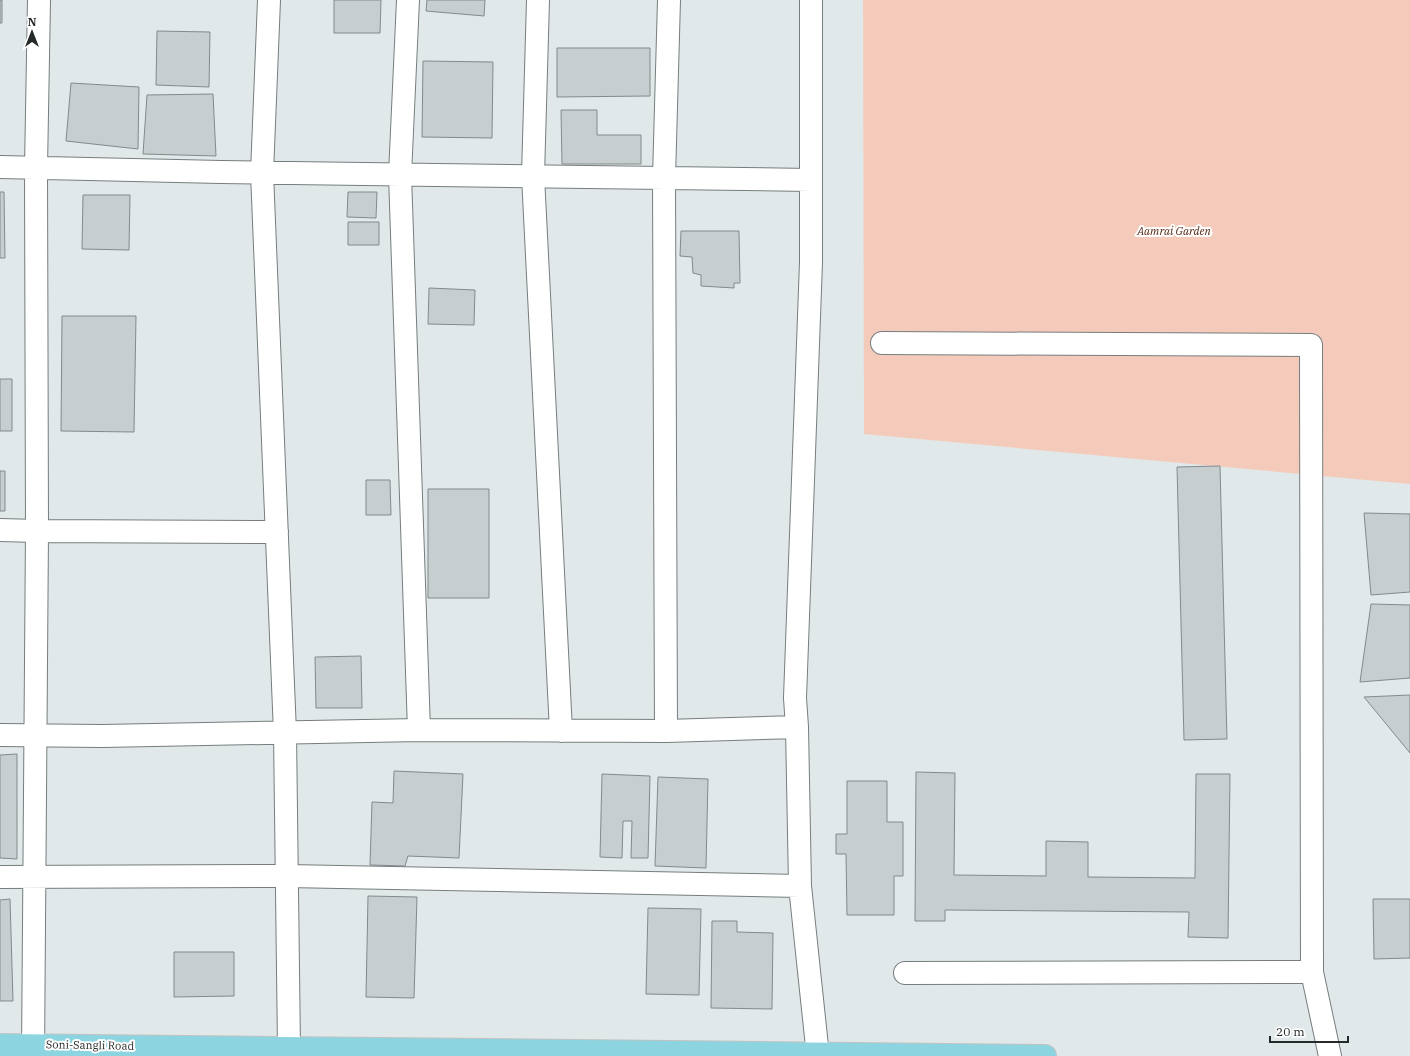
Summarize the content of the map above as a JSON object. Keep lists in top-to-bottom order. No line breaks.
{"streets":{"main road":["Soni-Sangli Road"]},"parks":["Aamrai Garden"],"scale_bar":"20 m","north":"top"}
